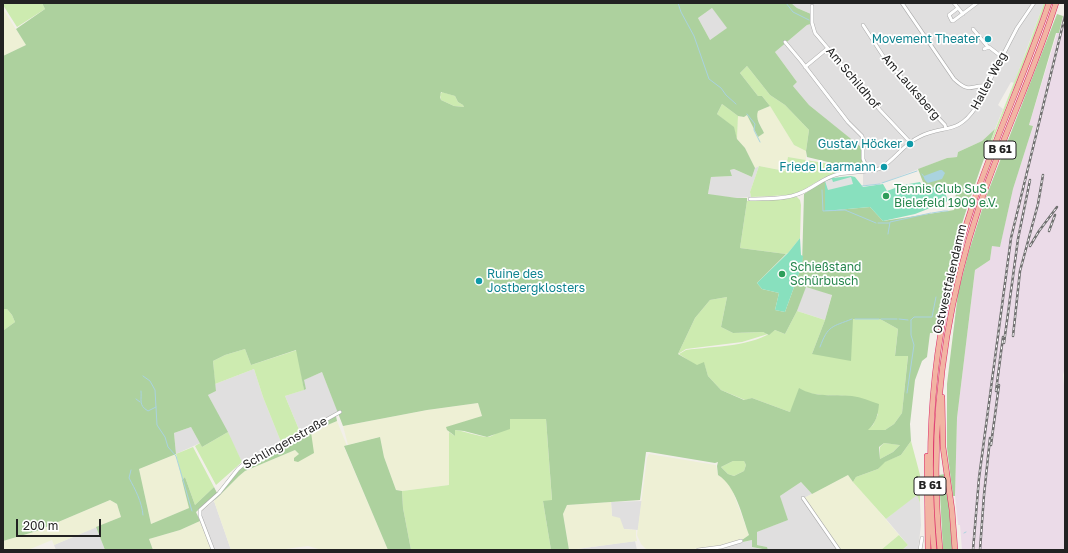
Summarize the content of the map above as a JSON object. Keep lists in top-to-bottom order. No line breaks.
{"streets":{"highway":["B 61","Ostwestfalendamm"],"street":["Am Schildhof","Haller Weg","Am Lauksberg","Schlingenstraße"]},"crossings":[["Am Schildhof","Haller Weg"],["Haller Weg","Am Lauksberg"],["B 61","Ostwestfalendamm"]],"places":["Movement Theater","Gustav Höcker","Friede Laarmann","Tennis Club SuS Bielefeld 1909 e.V.","Schießstand Schürbusch","Ruine des Jostbergklosters"],"scale_bar":"200 m"}
